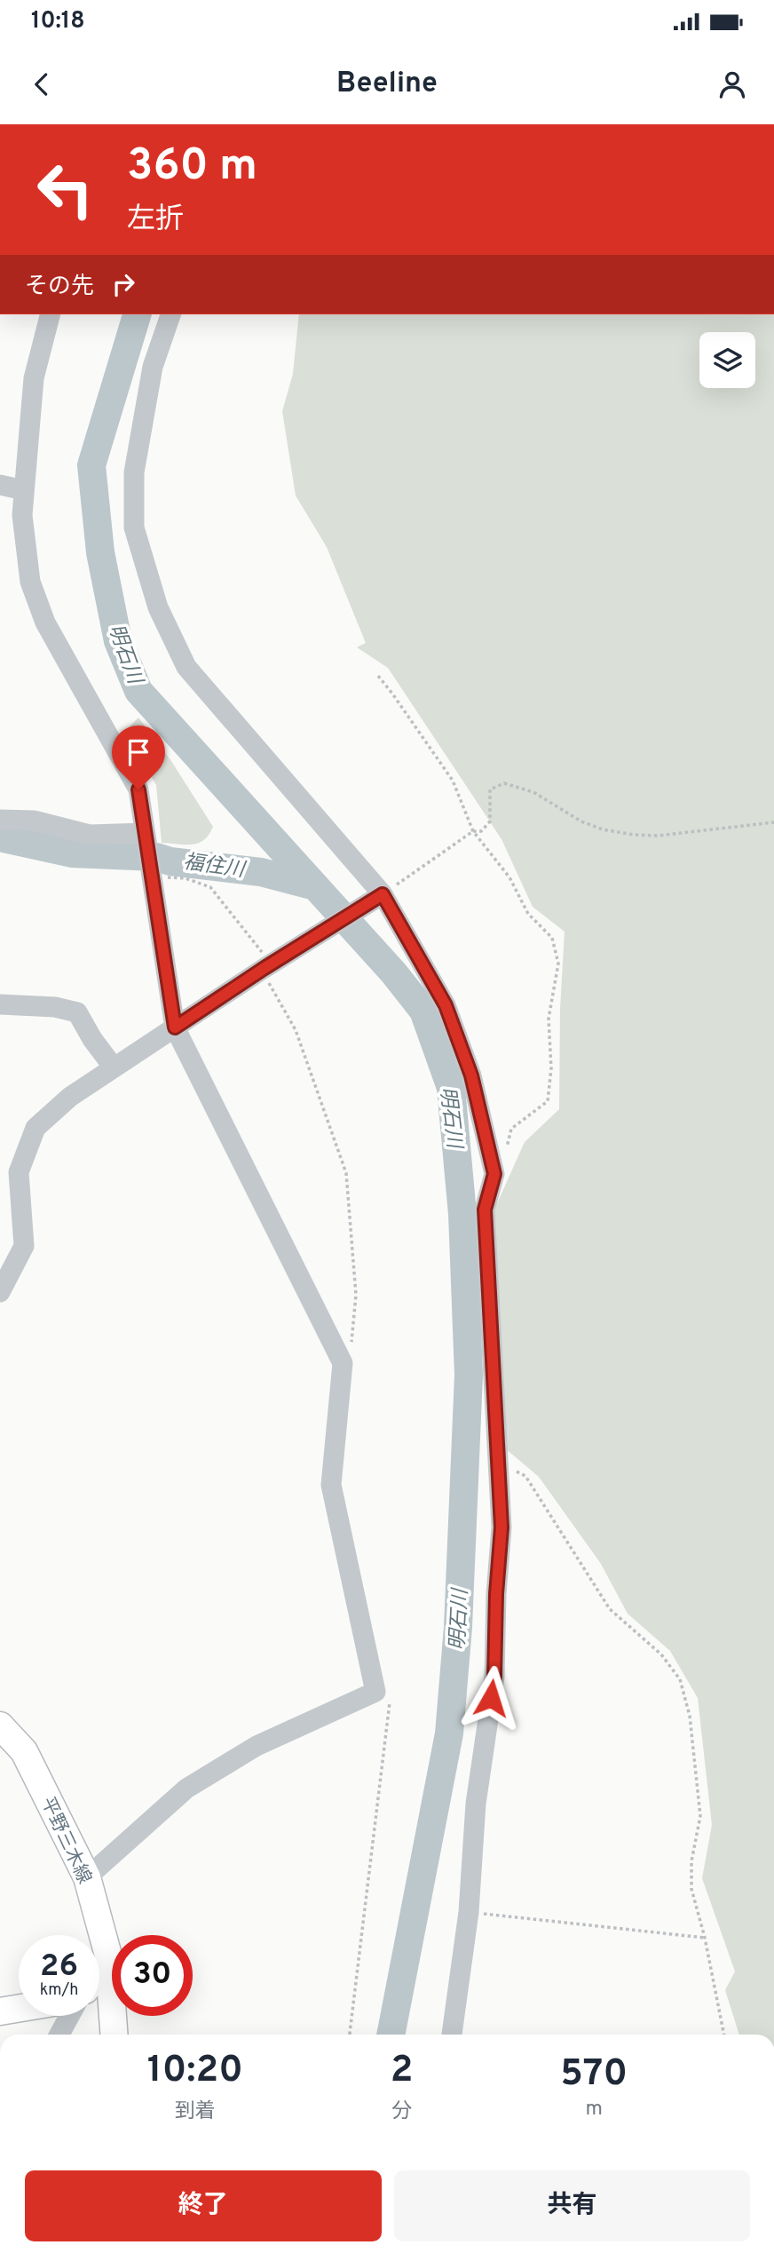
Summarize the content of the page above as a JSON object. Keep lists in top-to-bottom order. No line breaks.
{"streets":{"main road":["平野三木線"]},"water":["明石川","福住川"],"page":{"status":"10:18","header":"Beeline","turn":["360 m","左折"],"then":"その先","speed":"26 km/h","limit":"30","eta":["10:20","到着","2","分","570","m"],"buttons":["終了","共有"]}}
